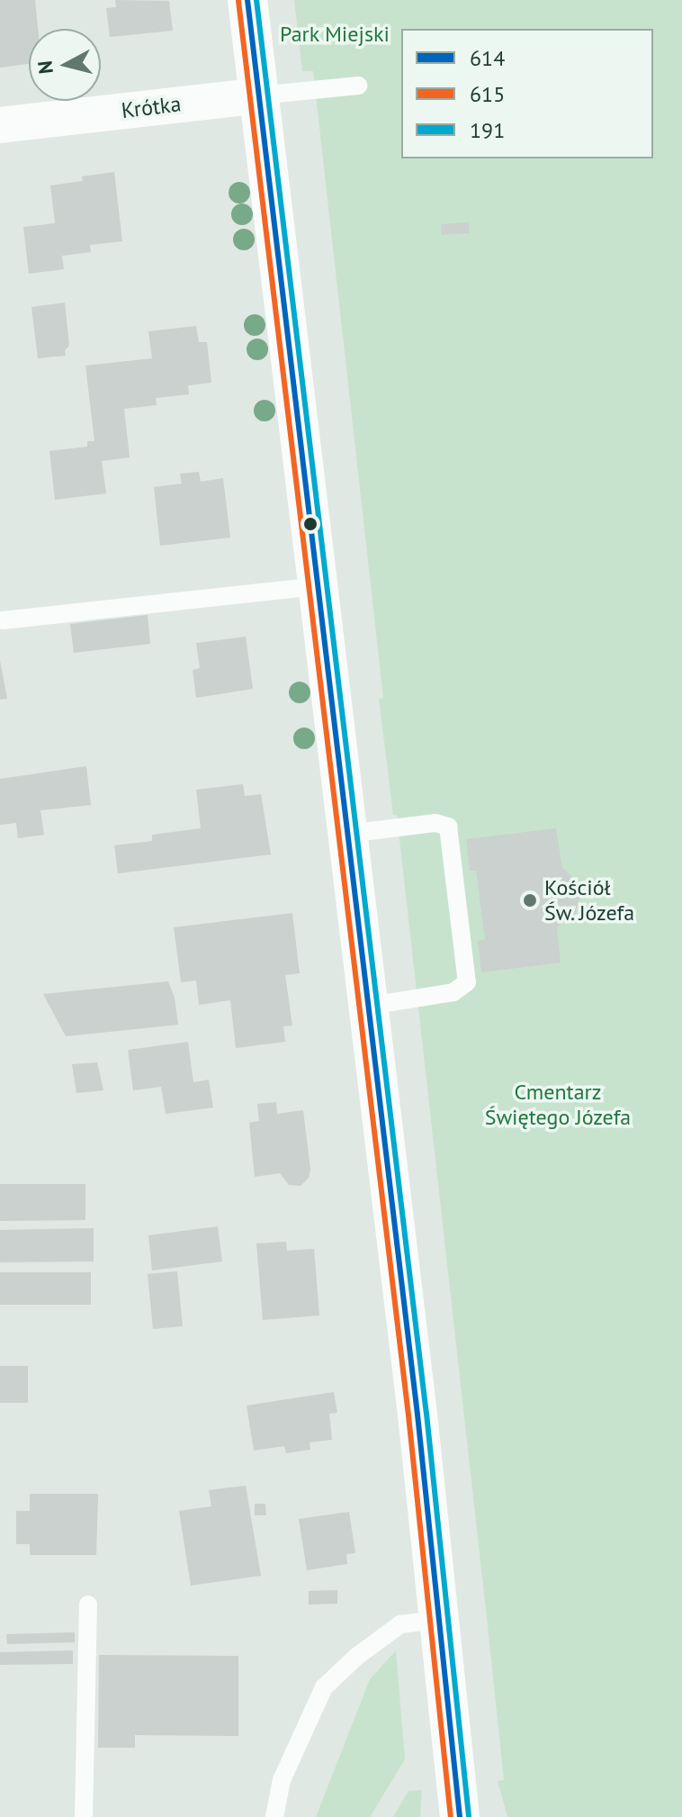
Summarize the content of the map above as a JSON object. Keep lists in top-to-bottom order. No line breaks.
{"streets":{"street":["Krótka"]},"parks":["Park Miejski","Cmentarz Świętego Józefa"],"places":["Kościół Św. Józefa"],"lines":["transit line 614","transit line 191","transit line 615"],"legend":["614","615","191"],"north":"left"}
